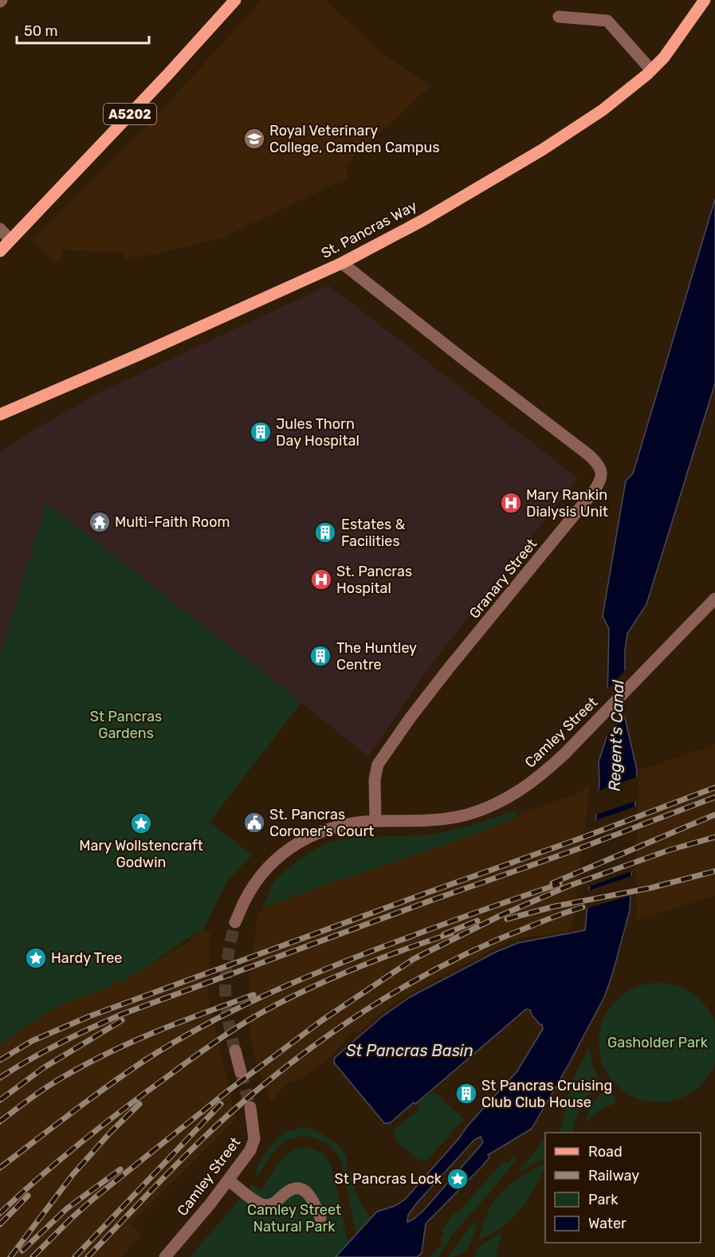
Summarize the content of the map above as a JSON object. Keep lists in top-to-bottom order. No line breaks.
{"streets":{"main road":["A5202","St. Pancras Way"],"street":["Granary Street","Camley Street"]},"crossings":[["St. Pancras Way","Granary Street"],["Granary Street","Camley Street"]],"water":["Regent's Canal","St Pancras Basin"],"parks":["St Pancras Gardens","Gasholder Park","Camley Street Natural Park"],"places":{"school or university":["Royal Veterinary College, Camden Campus"],"building":["Jules Thorn Day Hospital","Estates & Facilities","The Huntley Centre","St Pancras Cruising Club Club House"],"hospital":["Mary Rankin Dialysis Unit","St. Pancras Hospital"],"temple":["Multi-Faith Room"],"public building":["St. Pancras Coroner's Court"],"place":["Mary Wollstencraft Godwin","Hardy Tree","St Pancras Lock"]},"legend":["Road","Railway","Park","Water"],"scale_bar":"50 m"}
